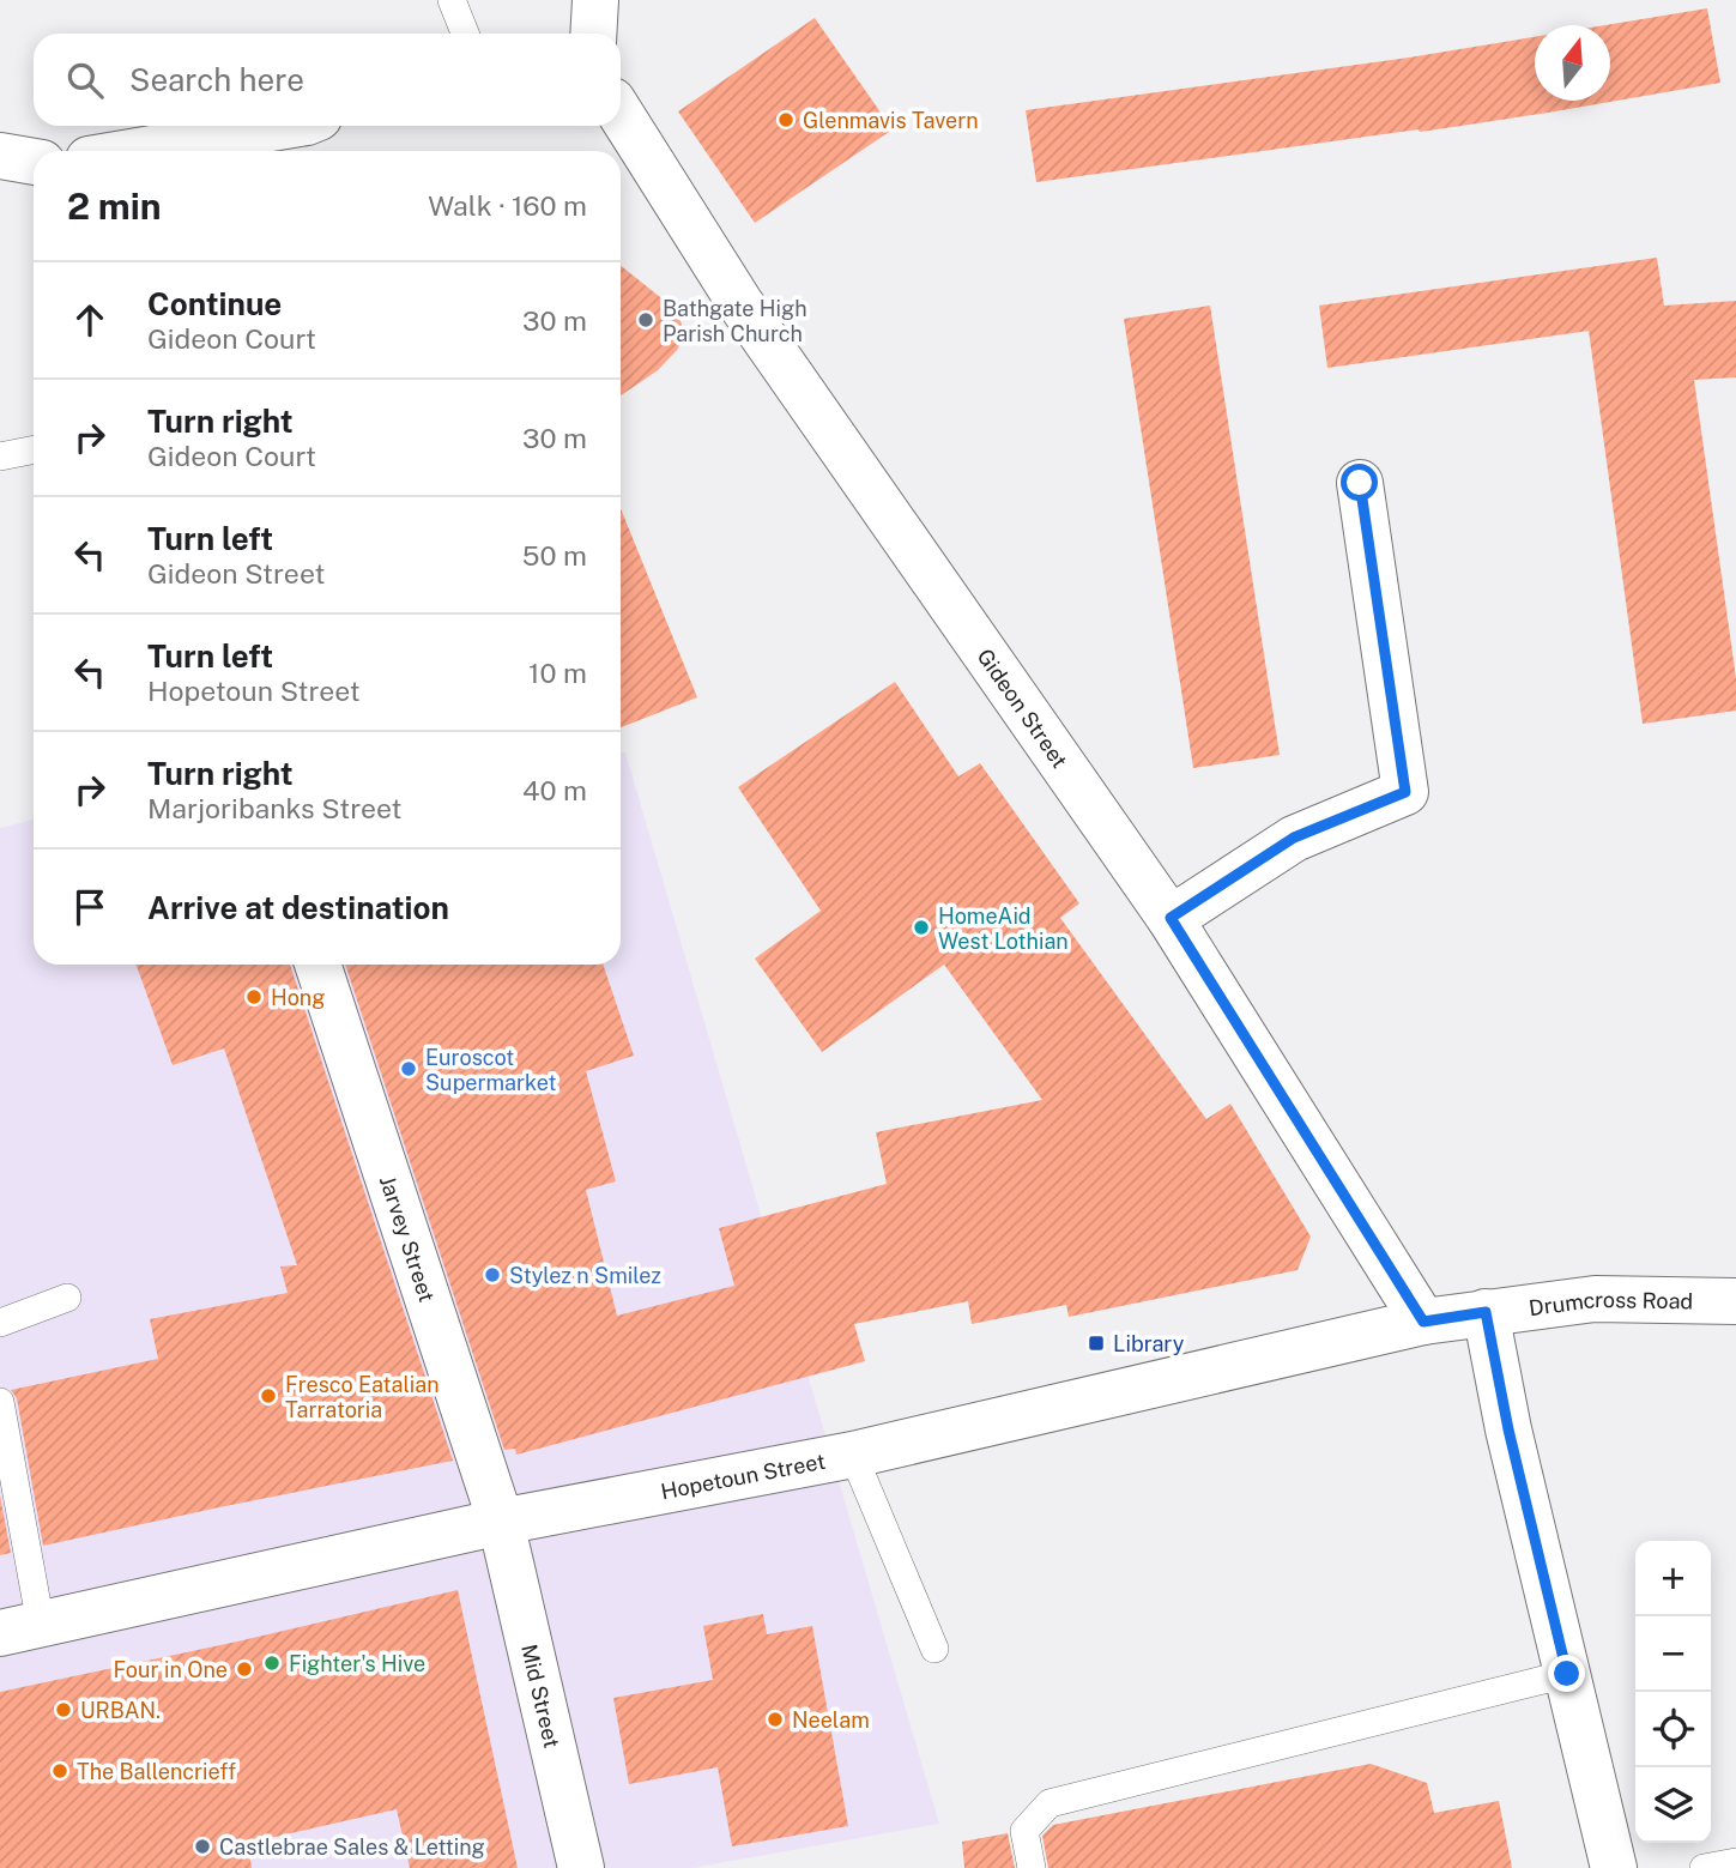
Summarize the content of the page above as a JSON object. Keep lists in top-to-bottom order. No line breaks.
{"streets":{"street":["Gideon Street","Jarvey Street","Drumcross Road","Hopetoun Street","Mid Street"]},"crossings":[["Gideon Street","Hopetoun Street"],["Jarvey Street","Hopetoun Street"],["Jarvey Street","Mid Street"],["Drumcross Road","Hopetoun Street"],["Hopetoun Street","Mid Street"]],"places":{"other":["Glenmavis Tavern","Bathgate High Parish Church","HomeAid West Lothian","Hong","Euroscot Supermarket","Stylez n Smilez","Fresco Eatalian Tarratoria","Fighter's Hive","Four in One","URBAN.","Neelam","The Ballencrieff","Castlebrae Sales & Letting"],"transit":["Library"]},"north":"top","page":{"search":"Search here","heading":["2 min","Walk · 160 m"],"list":[["Continue","Gideon Court","30 m"],["Turn right","Gideon Court","30 m"],["Turn left","Gideon Street","50 m"],["Turn left","Hopetoun Street","10 m"],["Turn right","Marjoribanks Street","40 m"],"Arrive at destination"],"map_buttons":["+","−"]}}
